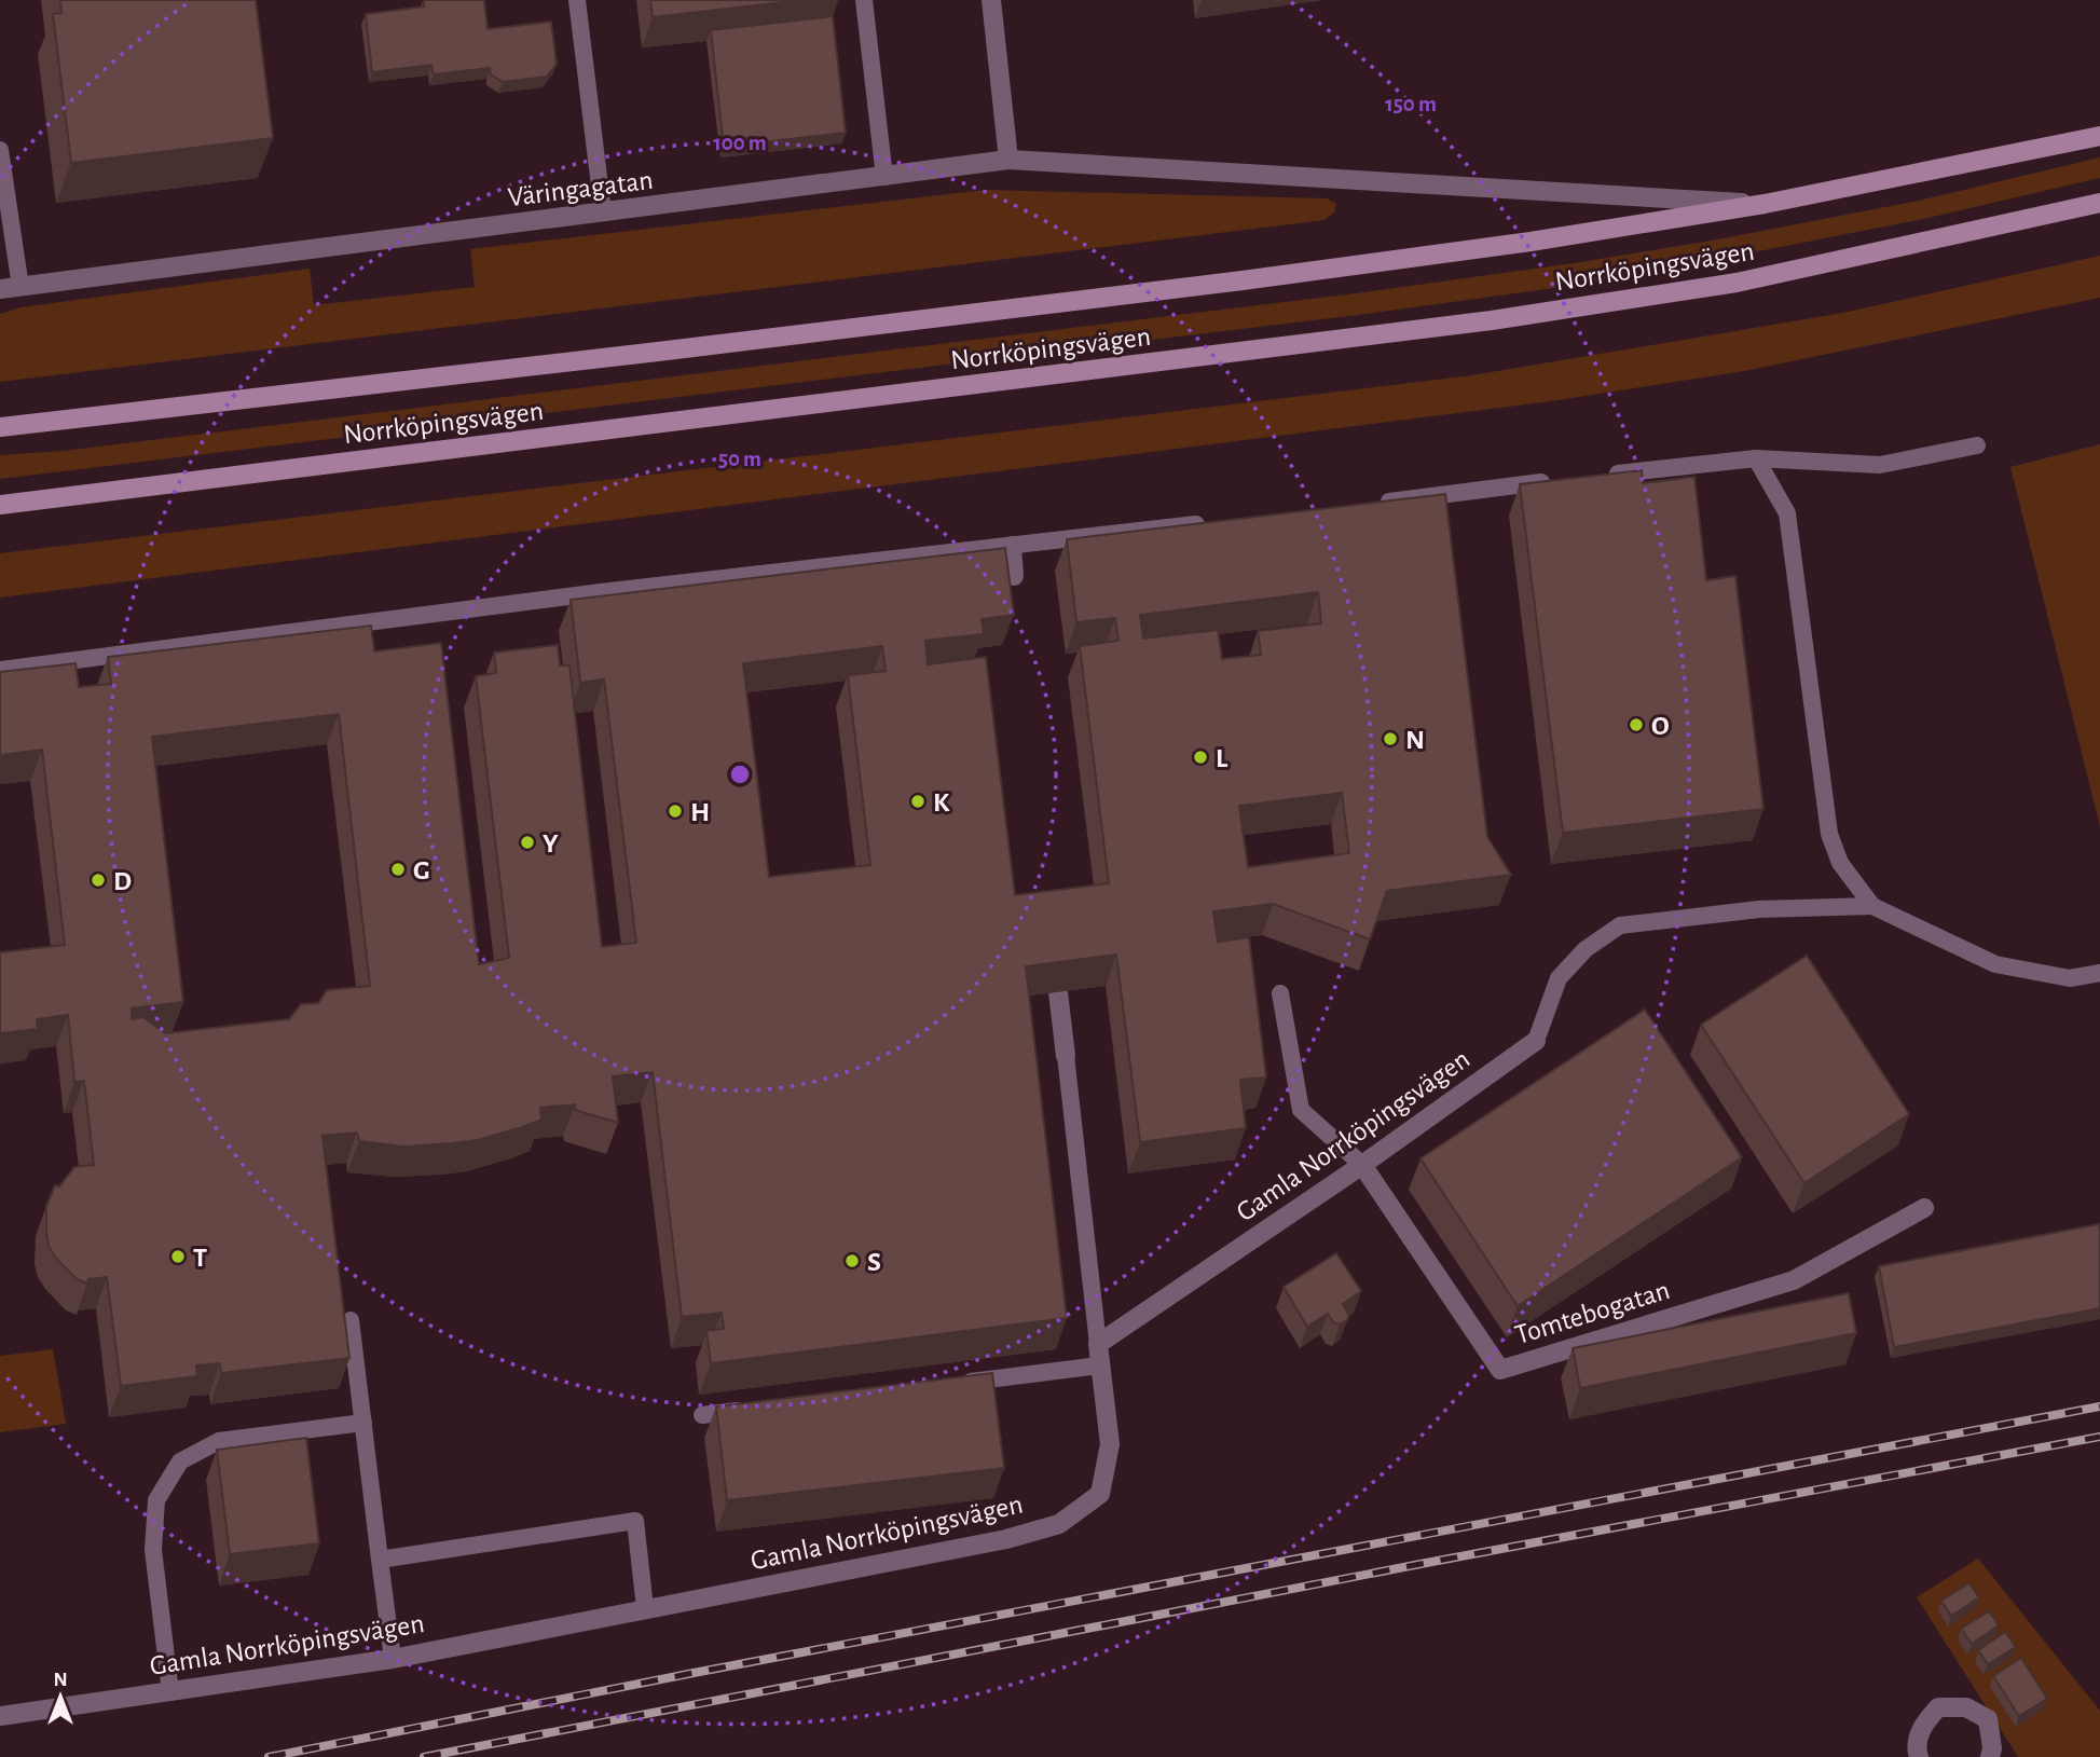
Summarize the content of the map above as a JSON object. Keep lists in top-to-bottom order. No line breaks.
{"streets":{"main road":["Norrköpingsvägen"],"street":["Väringagatan","Gamla Norrköpingsvägen","Tomtebogatan"]},"crossings":[["Väringagatan","Norrköpingsvägen"],["Gamla Norrköpingsvägen","Tomtebogatan"]],"places":["O","N","L","K","H","Y","G","D","T","S"],"north":"top","rings":["150 m","100 m","50 m"]}
